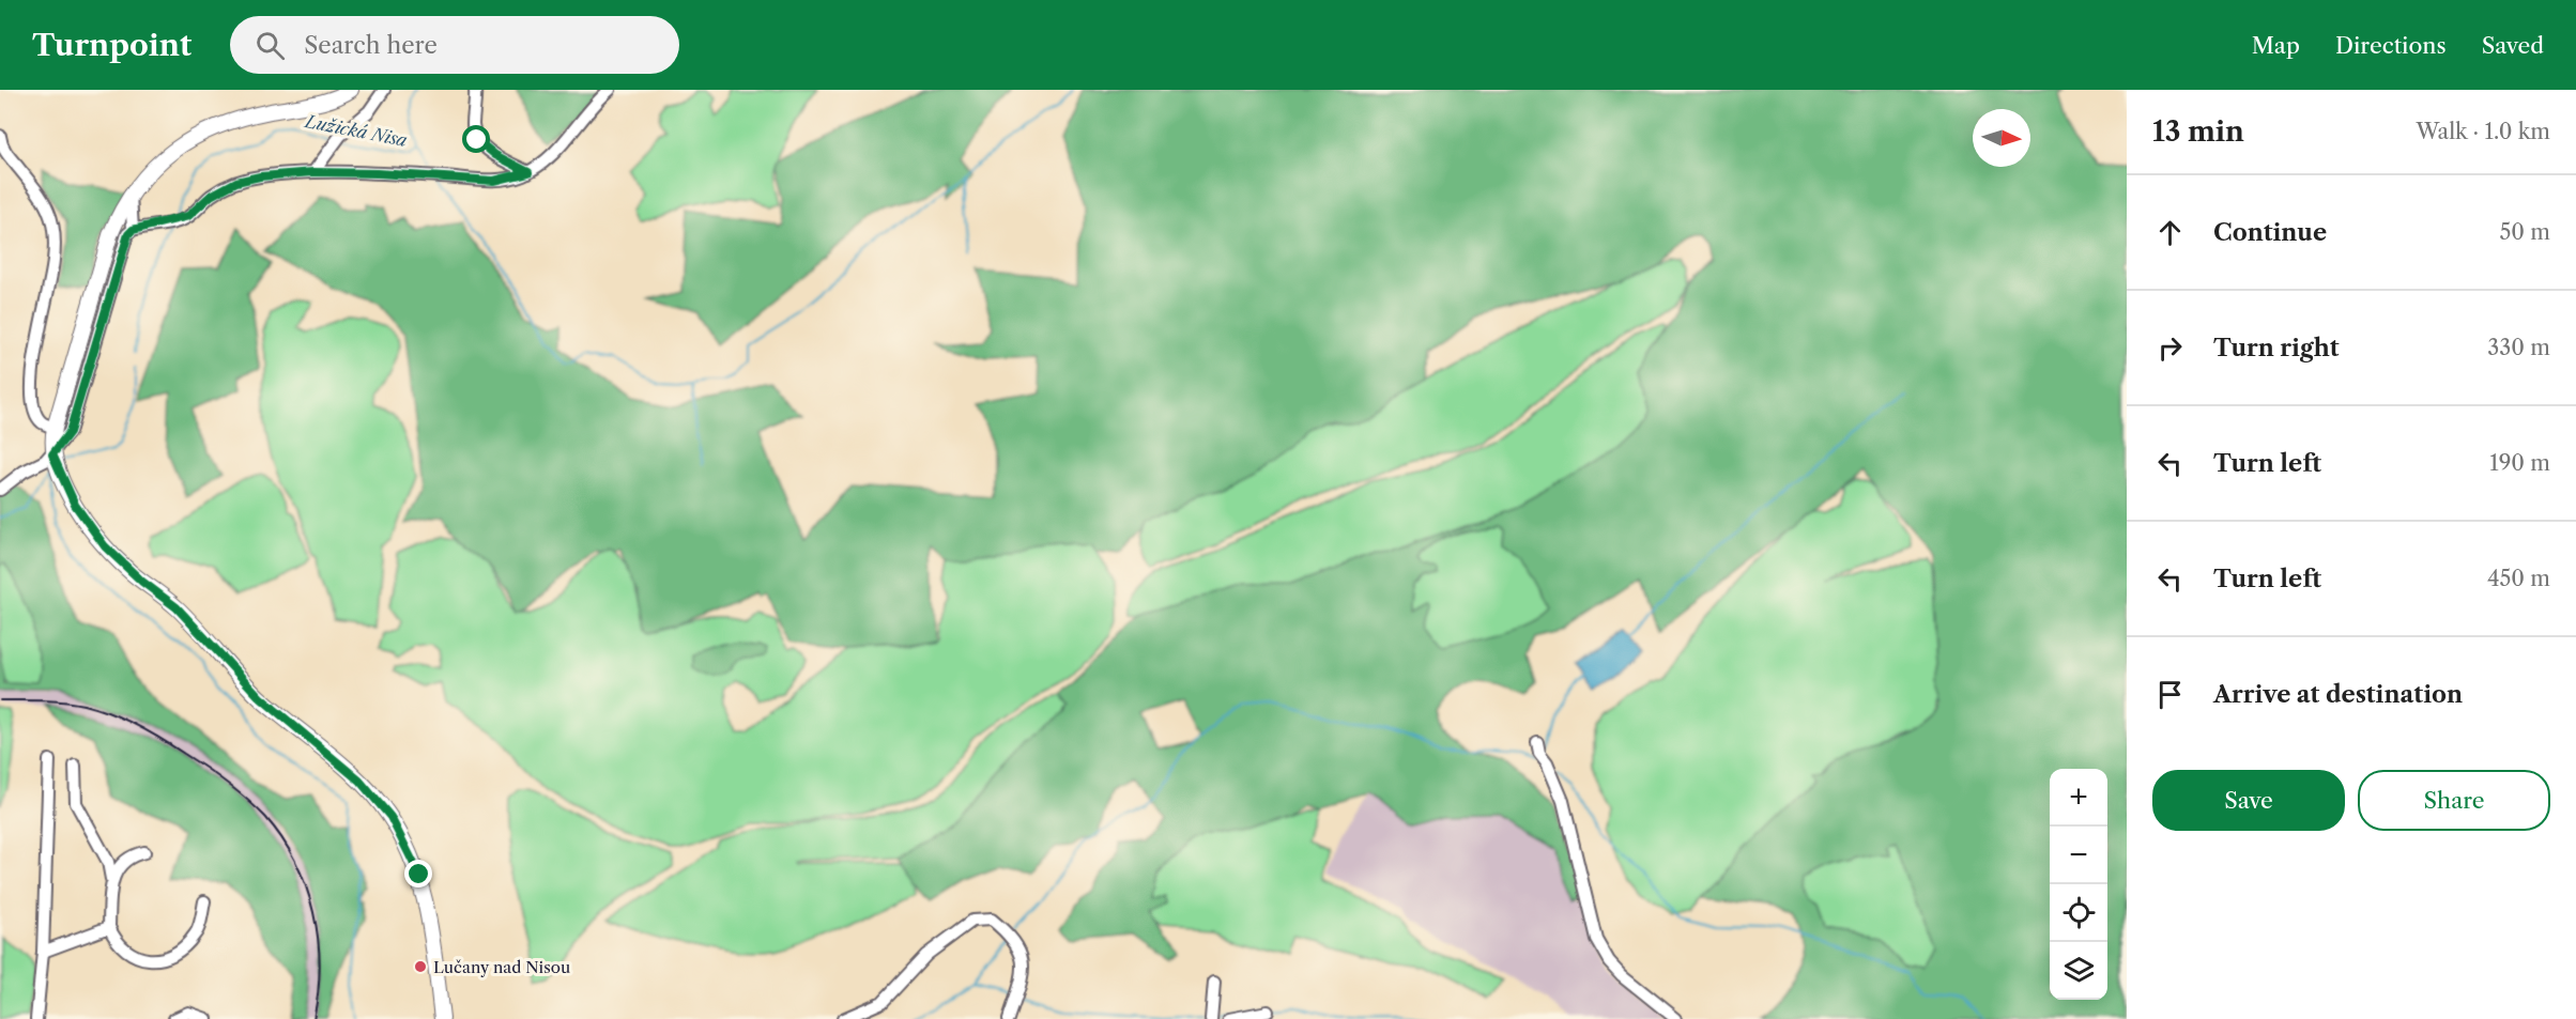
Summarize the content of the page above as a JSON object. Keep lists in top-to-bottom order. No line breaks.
{"water":["Lužická Nisa"],"places":["Lučany nad Nisou"],"north":"right","page":{"header":"Turnpoint","search":"Search here","nav":["Map","Directions","Saved"],"heading":["13 min","Walk · 1.0 km"],"list":[["Continue","50 m"],["Turn right","330 m"],["Turn left","190 m"],["Turn left","450 m"],"Arrive at destination"],"buttons":["Save","Share"],"map_buttons":["+","−"]}}
